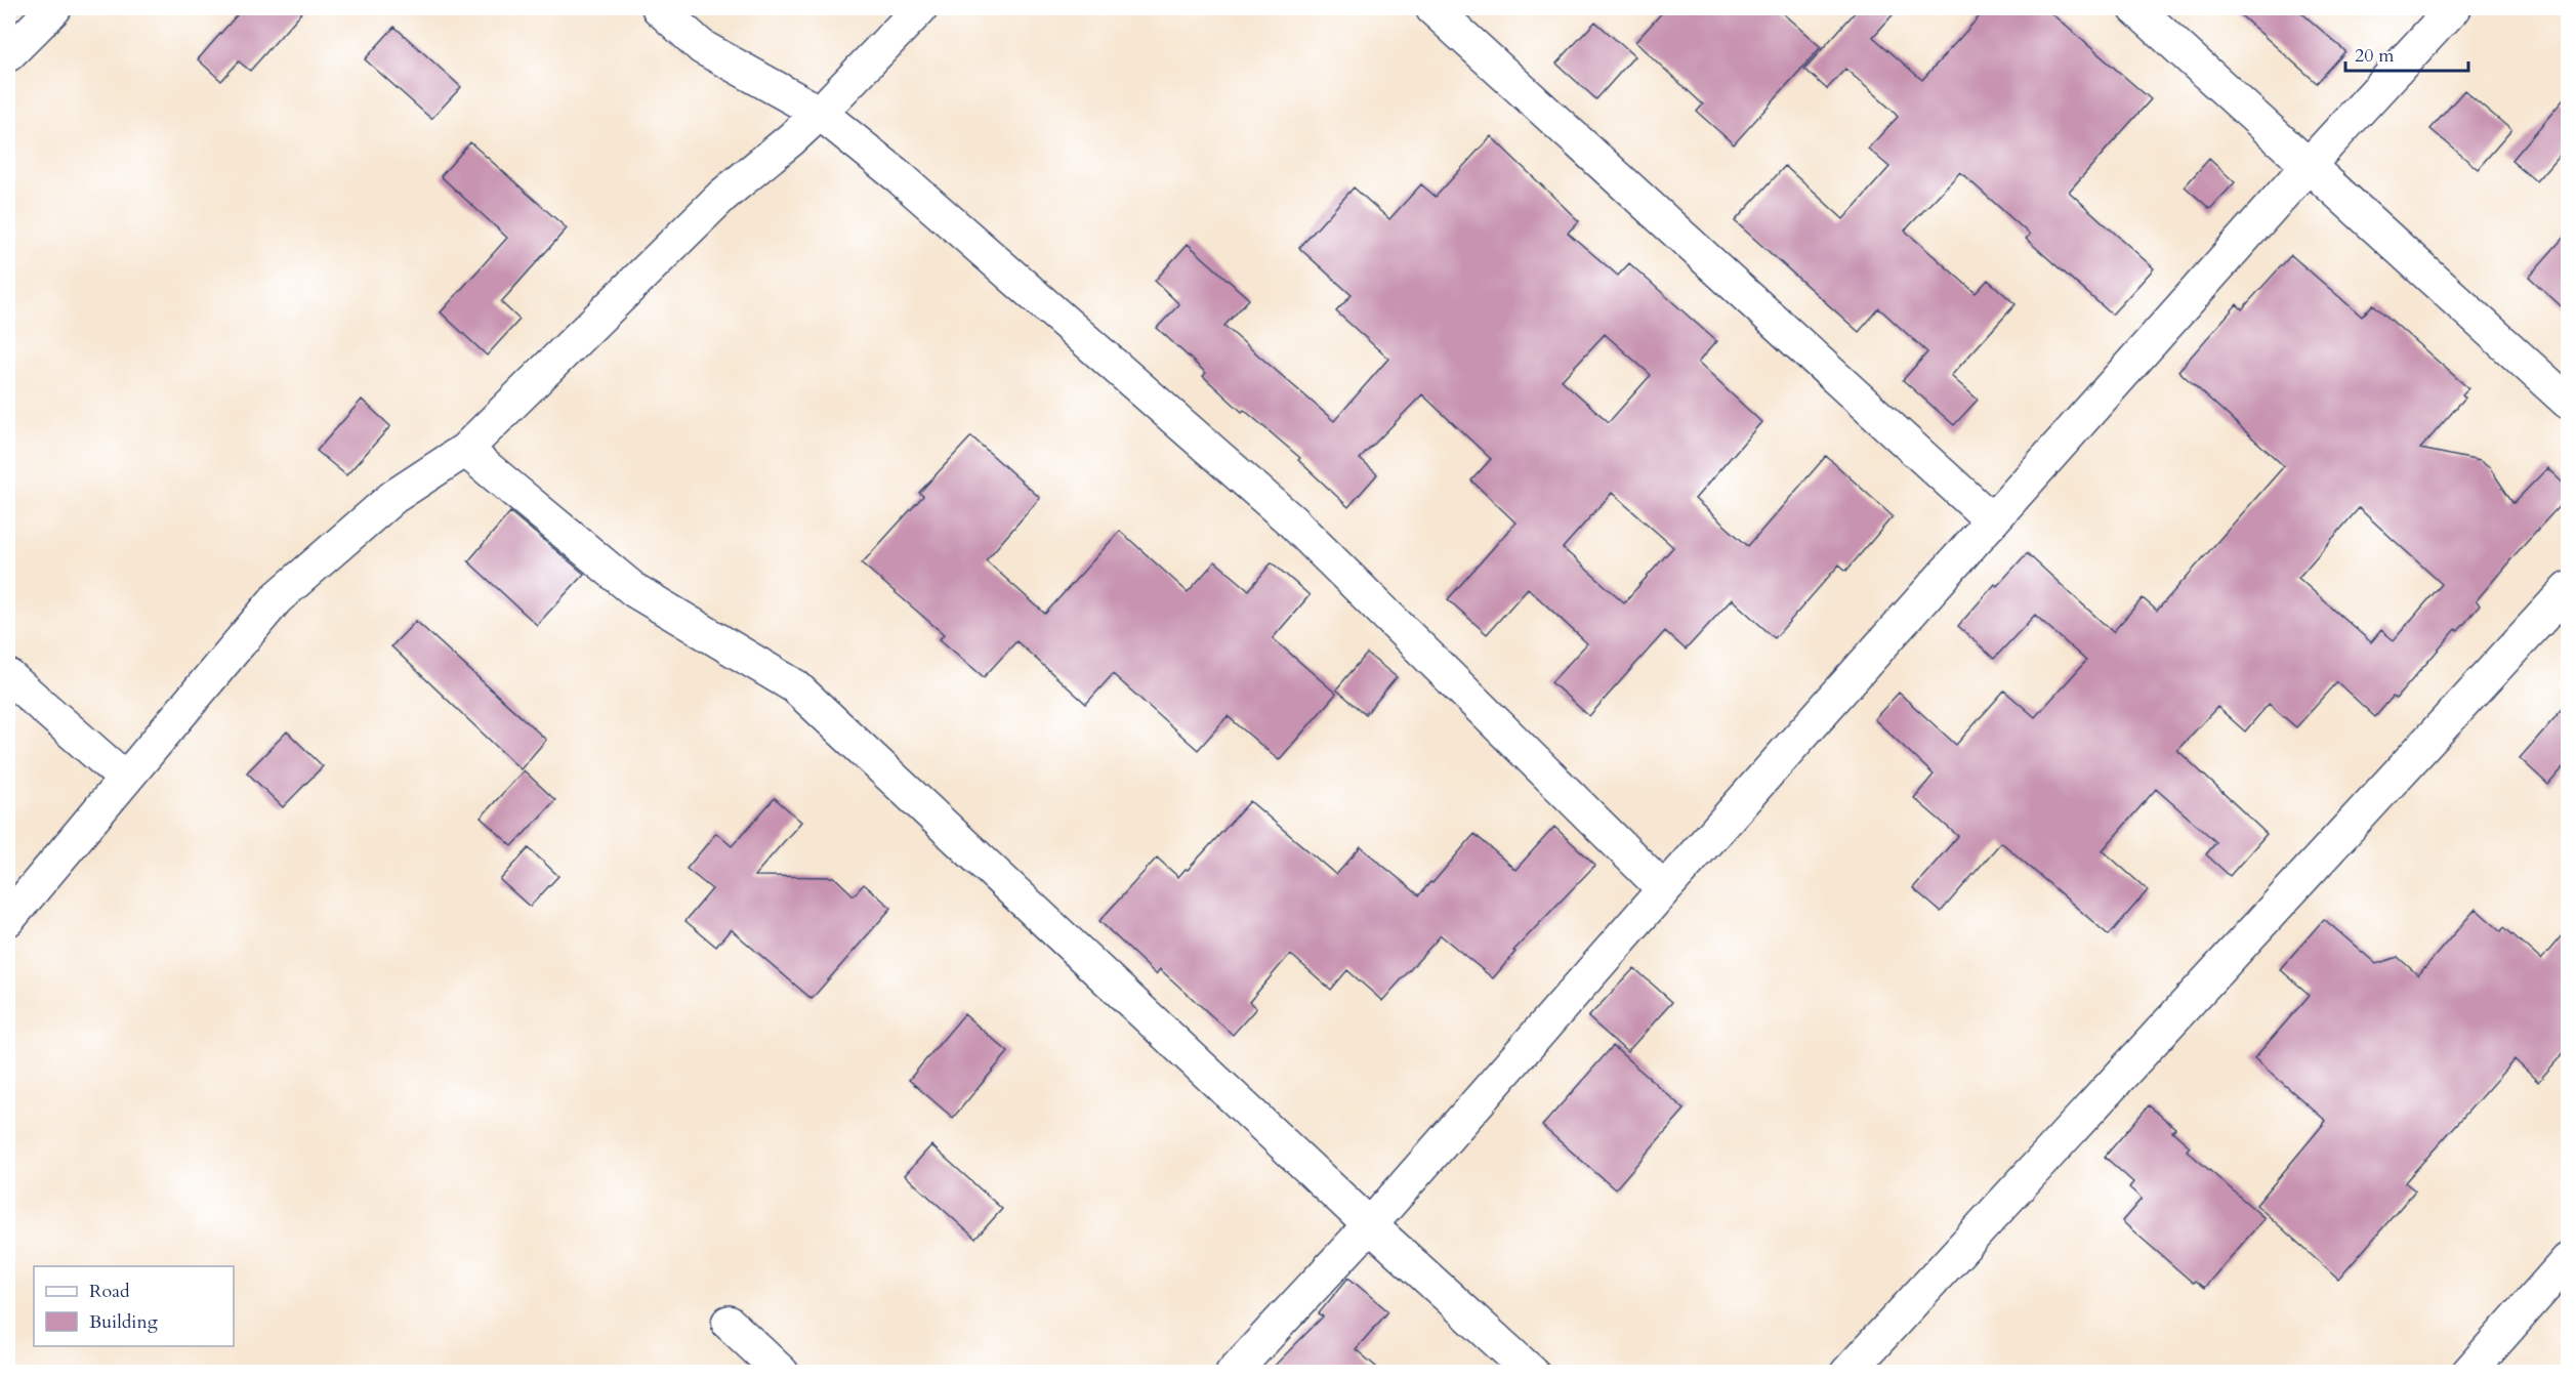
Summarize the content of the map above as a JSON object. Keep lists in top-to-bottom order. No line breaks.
{"legend":["Road","Building"],"scale_bar":"20 m"}
